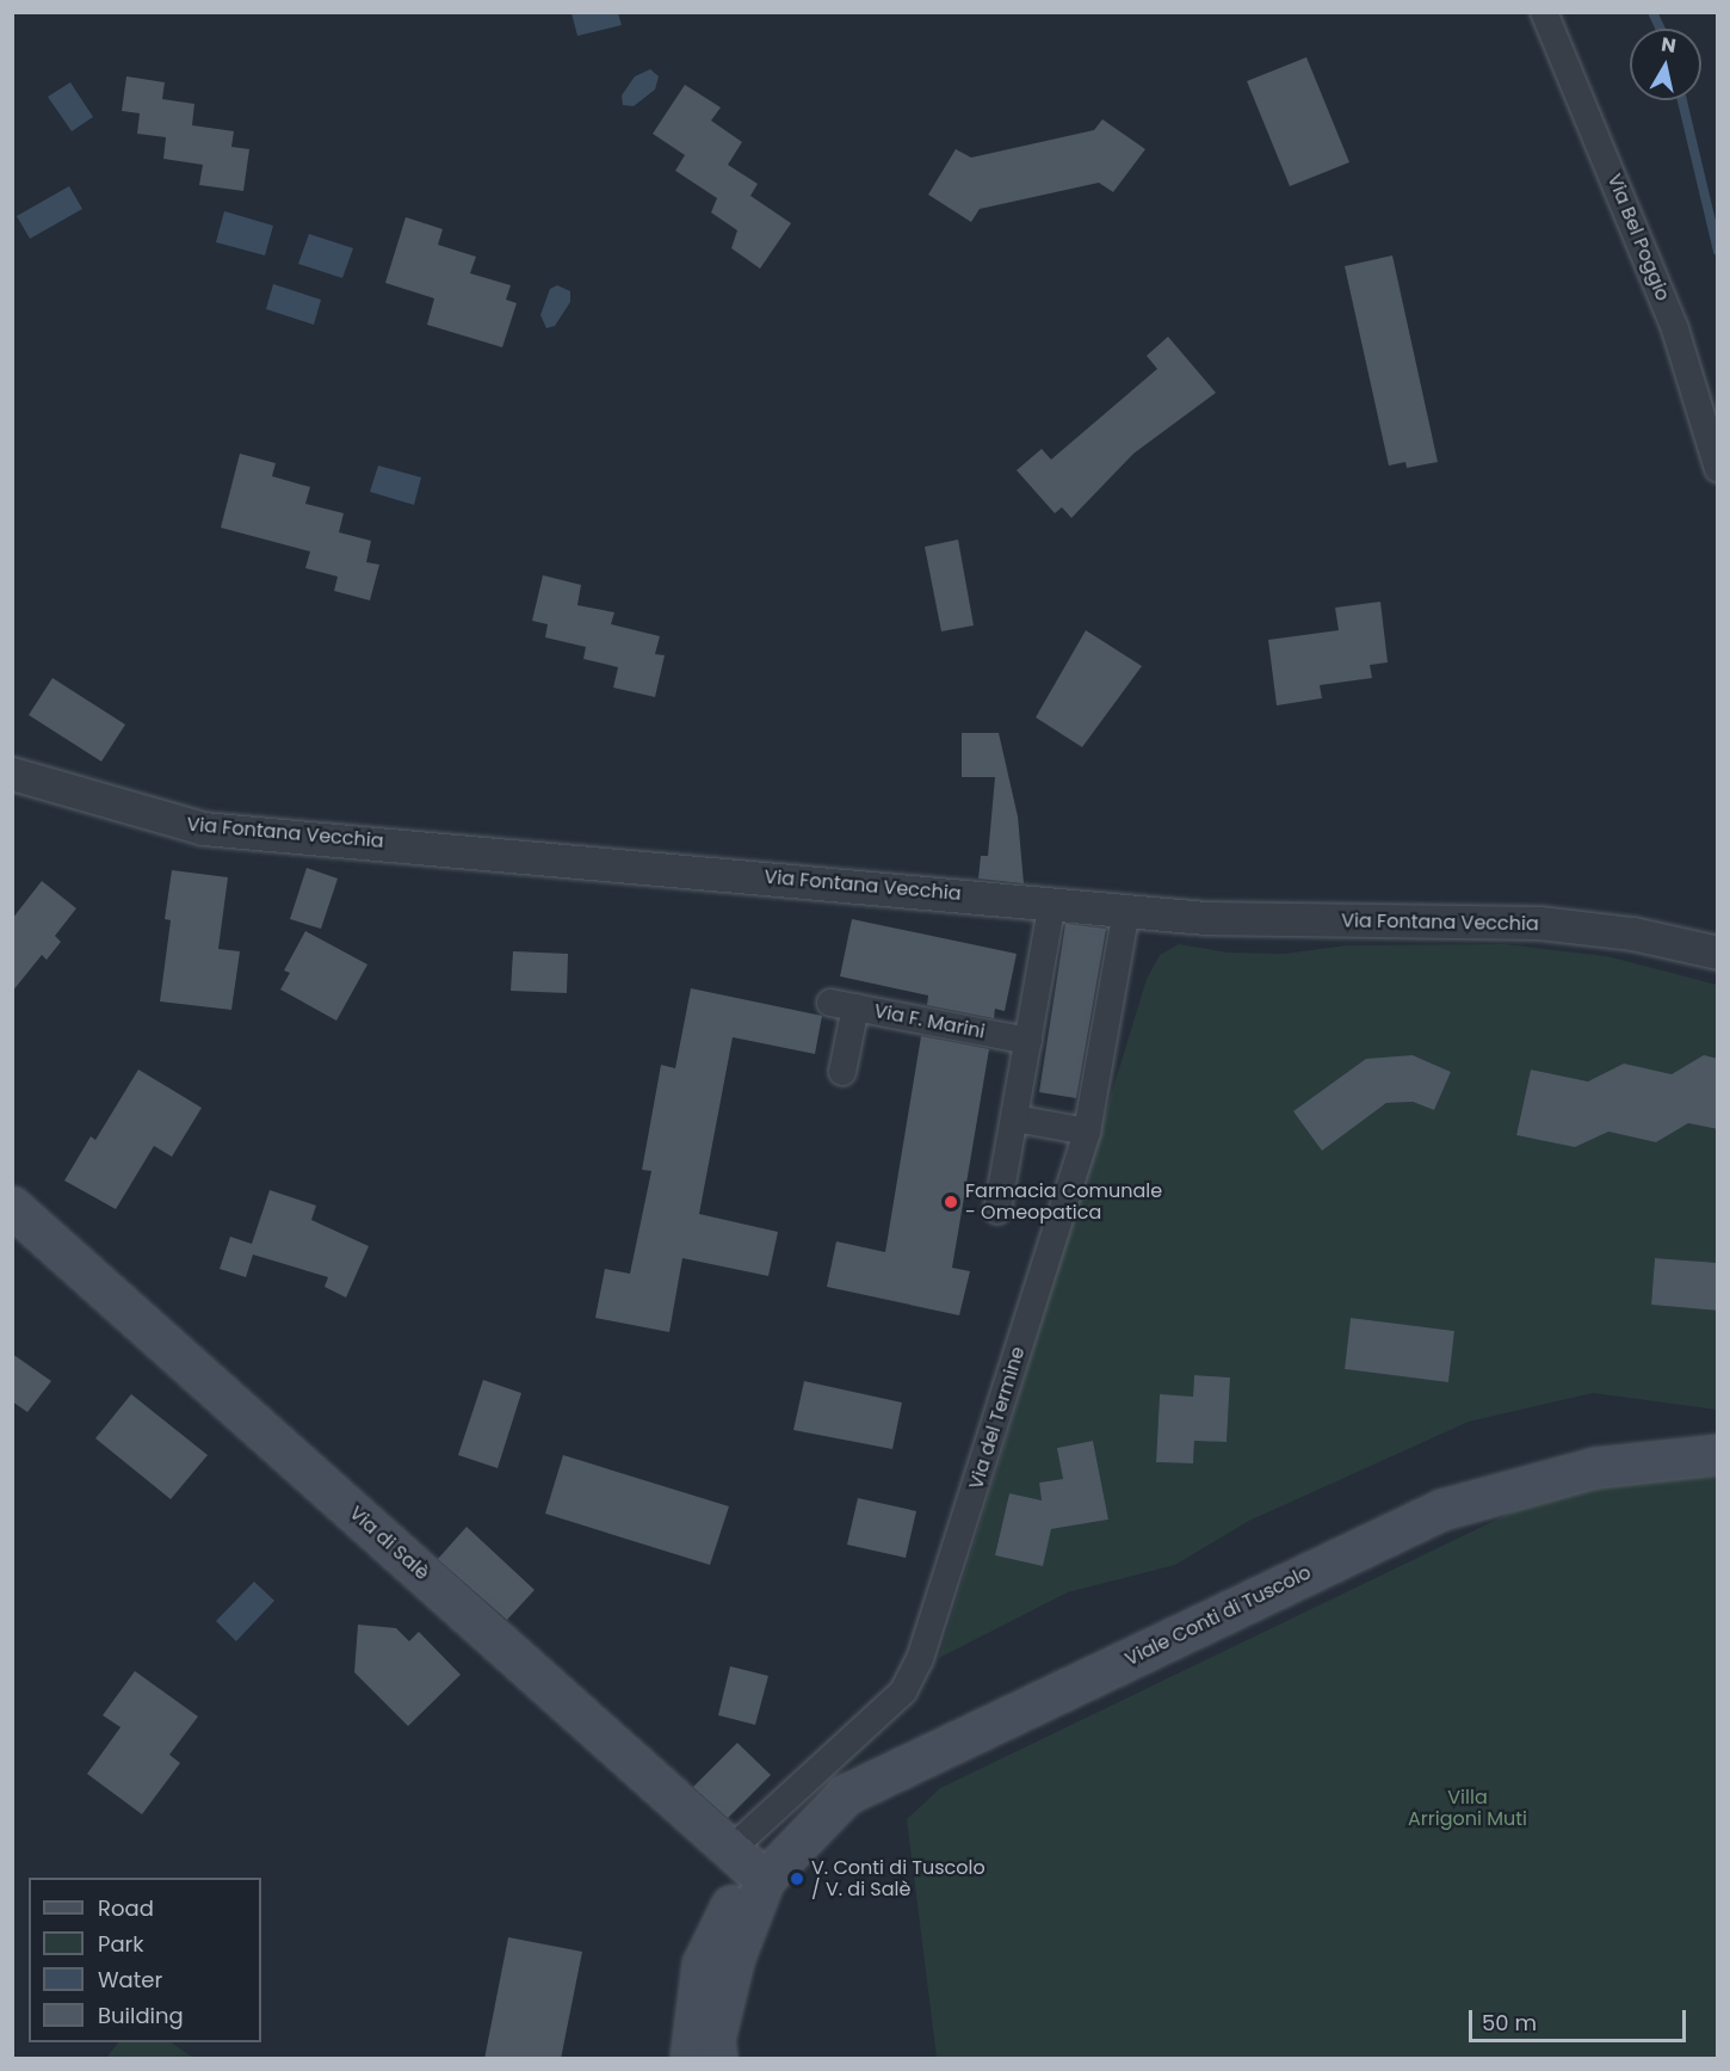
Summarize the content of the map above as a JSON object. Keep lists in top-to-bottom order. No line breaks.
{"streets":{"main road":["Via di Salè","Viale Conti di Tuscolo"],"street":["Via Bel Poggio","Via Fontana Vecchia","Via F. Marini","Via del Termine"]},"crossings":[["Via Fontana Vecchia","Via del Termine"],["Via del Termine","Via di Salè"],["Via del Termine","Viale Conti di Tuscolo"],["Via di Salè","Viale Conti di Tuscolo"]],"parks":["Villa Arrigoni Muti"],"places":["Farmacia Comunale - Omeopatica","V. Conti di Tuscolo / V. di Salè"],"legend":["Road","Park","Water","Building"],"scale_bar":"50 m","north":"top"}
